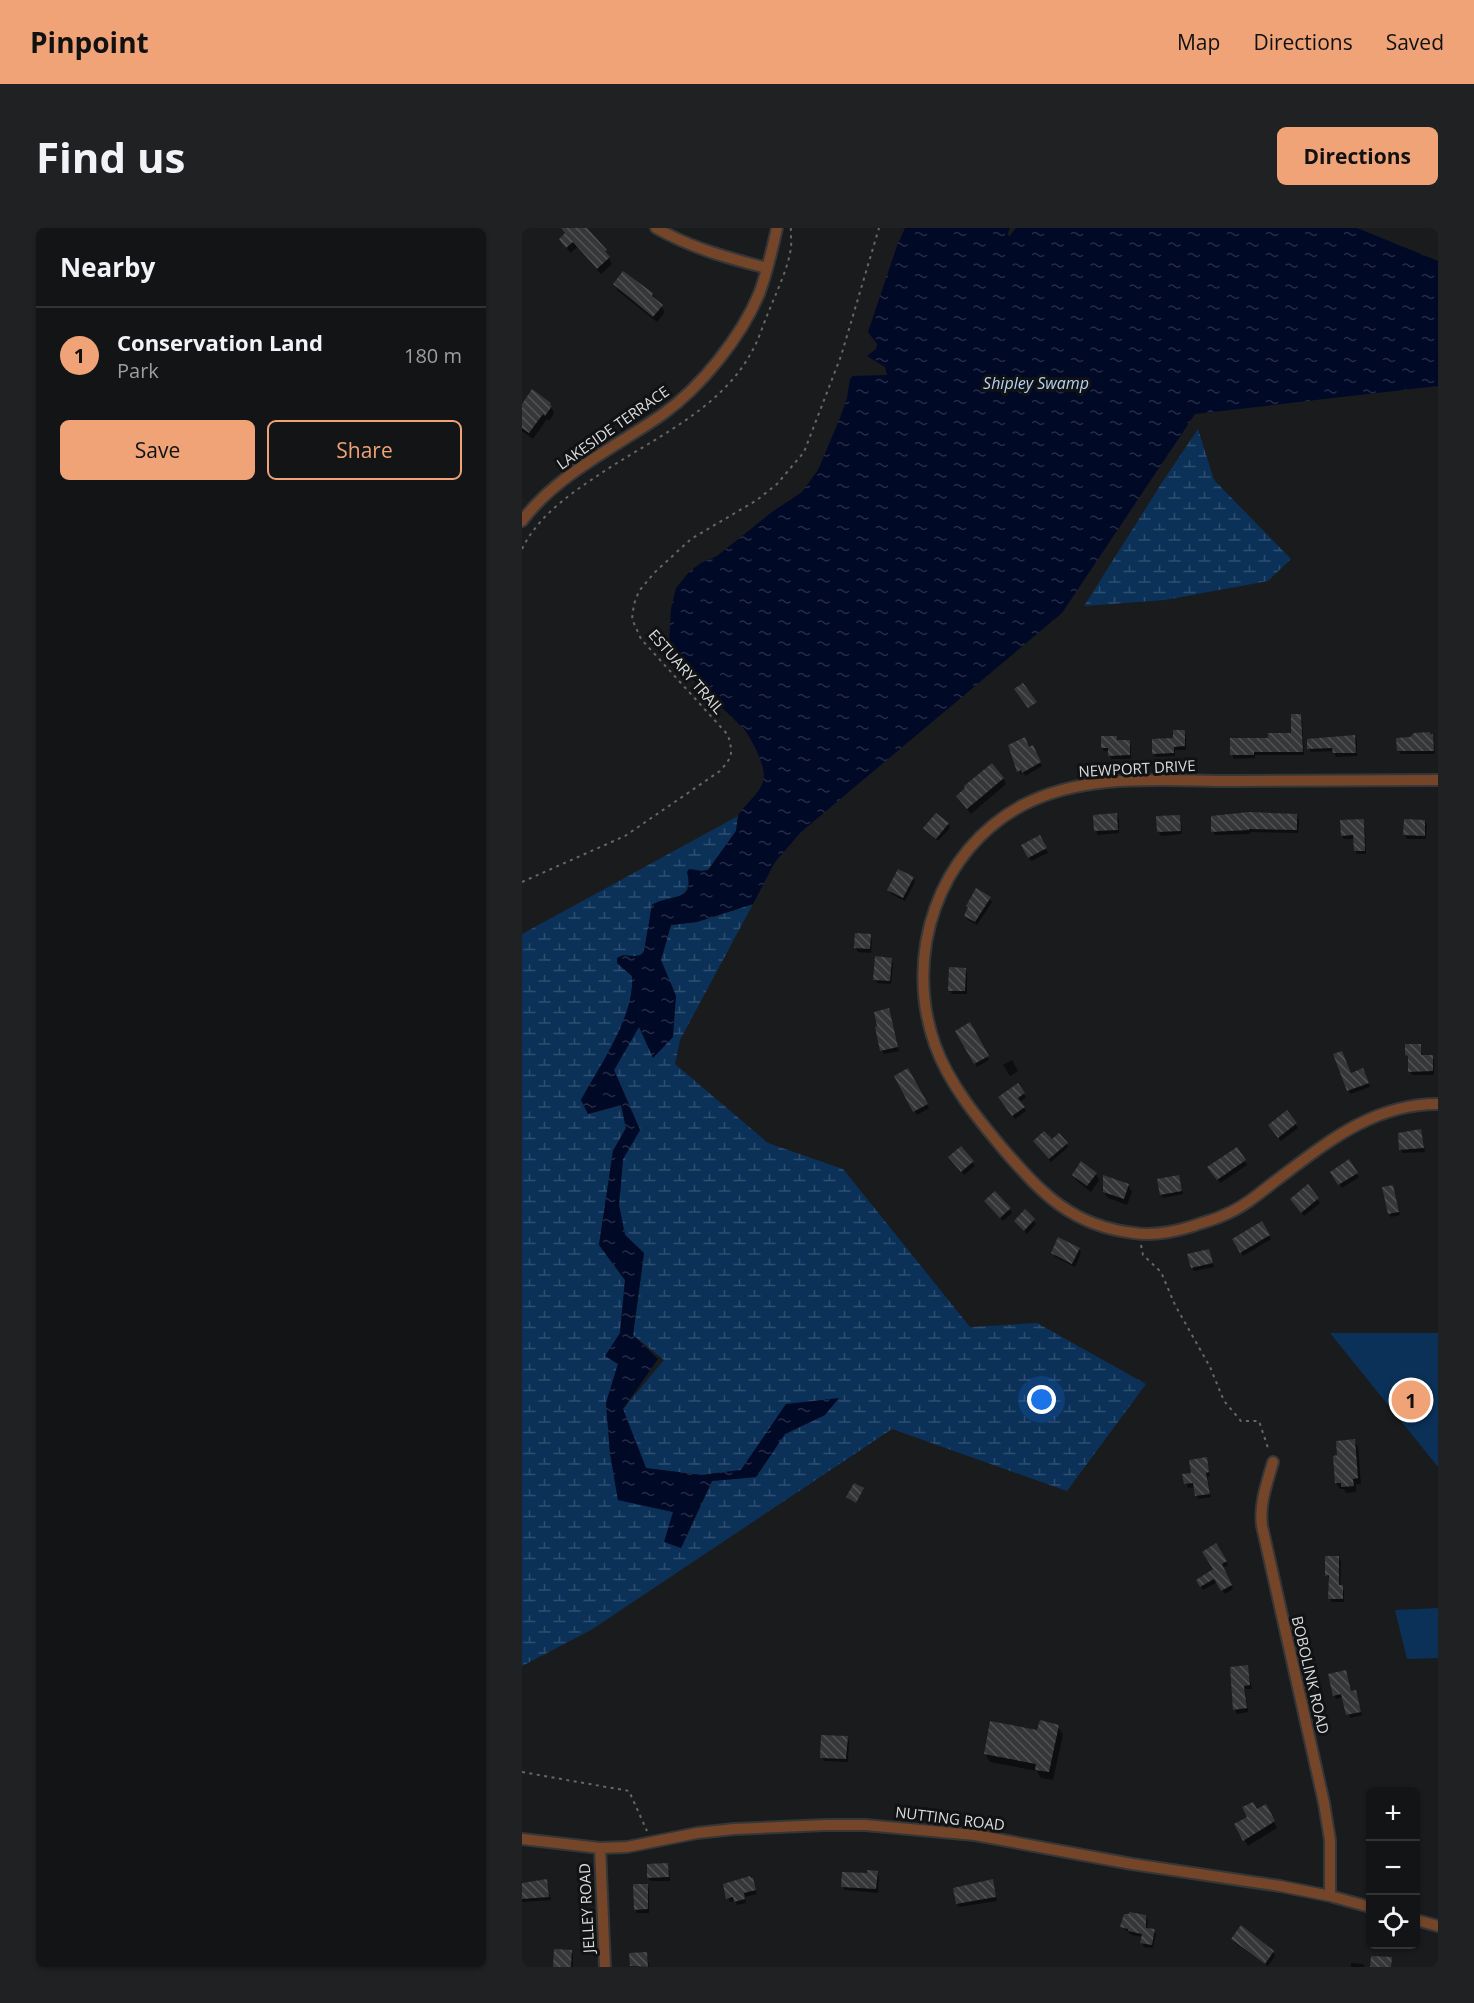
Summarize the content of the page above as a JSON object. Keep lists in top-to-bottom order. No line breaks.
{"streets":{"street":["LAKESIDE TERRACE","NEWPORT DRIVE","BOBOLINK ROAD","NUTTING ROAD","JELLEY ROAD"],"path":["ESTUARY TRAIL"]},"crossings":[["BOBOLINK ROAD","NUTTING ROAD"],["NUTTING ROAD","JELLEY ROAD"]],"water":["Shipley Swamp"],"page":{"header":"Pinpoint","nav":["Map","Directions","Saved"],"buttons":["Directions",["Save","Share"]],"title":"Find us","heading":"Nearby","list":[{"mark":"1","name":"Conservation Land","note":"Park","value":"180 m"}],"pins":"1","map_buttons":["+","−"]}}
